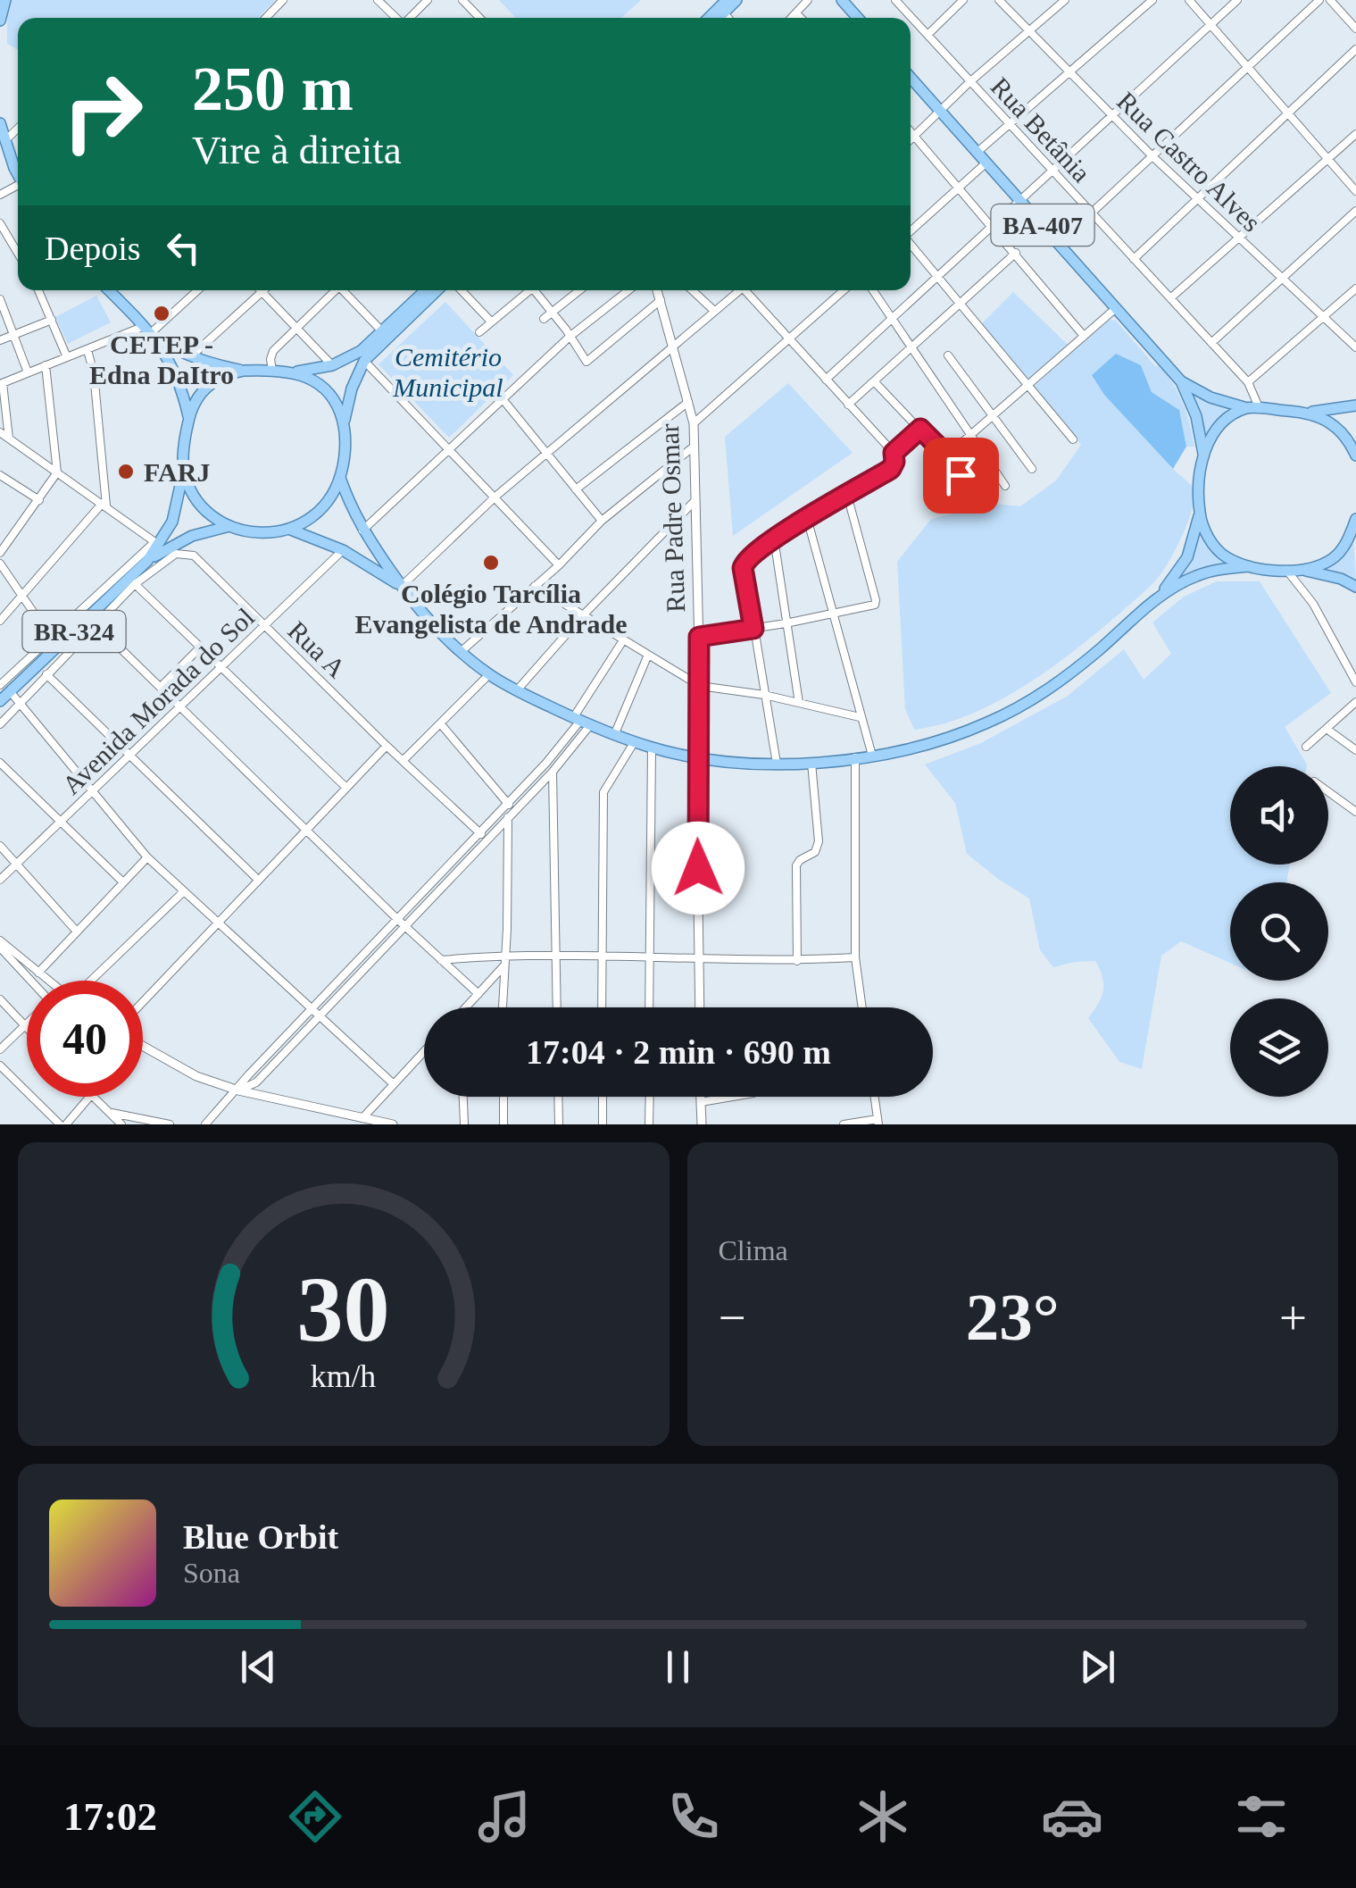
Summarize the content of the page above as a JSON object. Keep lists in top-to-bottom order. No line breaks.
{"streets":{"main road":["BA-407","BR-324"],"street":["Rua Betânia","Rua Castro Alves","Rua Padre Osmar","Rua A","Avenida Morada do Sol"]},"crossings":[["Rua Betânia","BA-407"],["BR-324","Rua A"],["Rua A","Avenida Morada do Sol"]],"parks":["Cemitério Municipal"],"places":["CETEP - Edna DaItro","FARJ","Colégio Tarcília Evangelista de Andrade"],"page":{"turn":["250 m","Vire à direita"],"then":"Depois","limit":"40","trip":"17:04 · 2 min · 690 m","tile":"Clima","heat":["−","23°","+"],"song":["Blue Orbit","Sona"],"tabs":"17:02","gauge":["30","km/h"]}}
